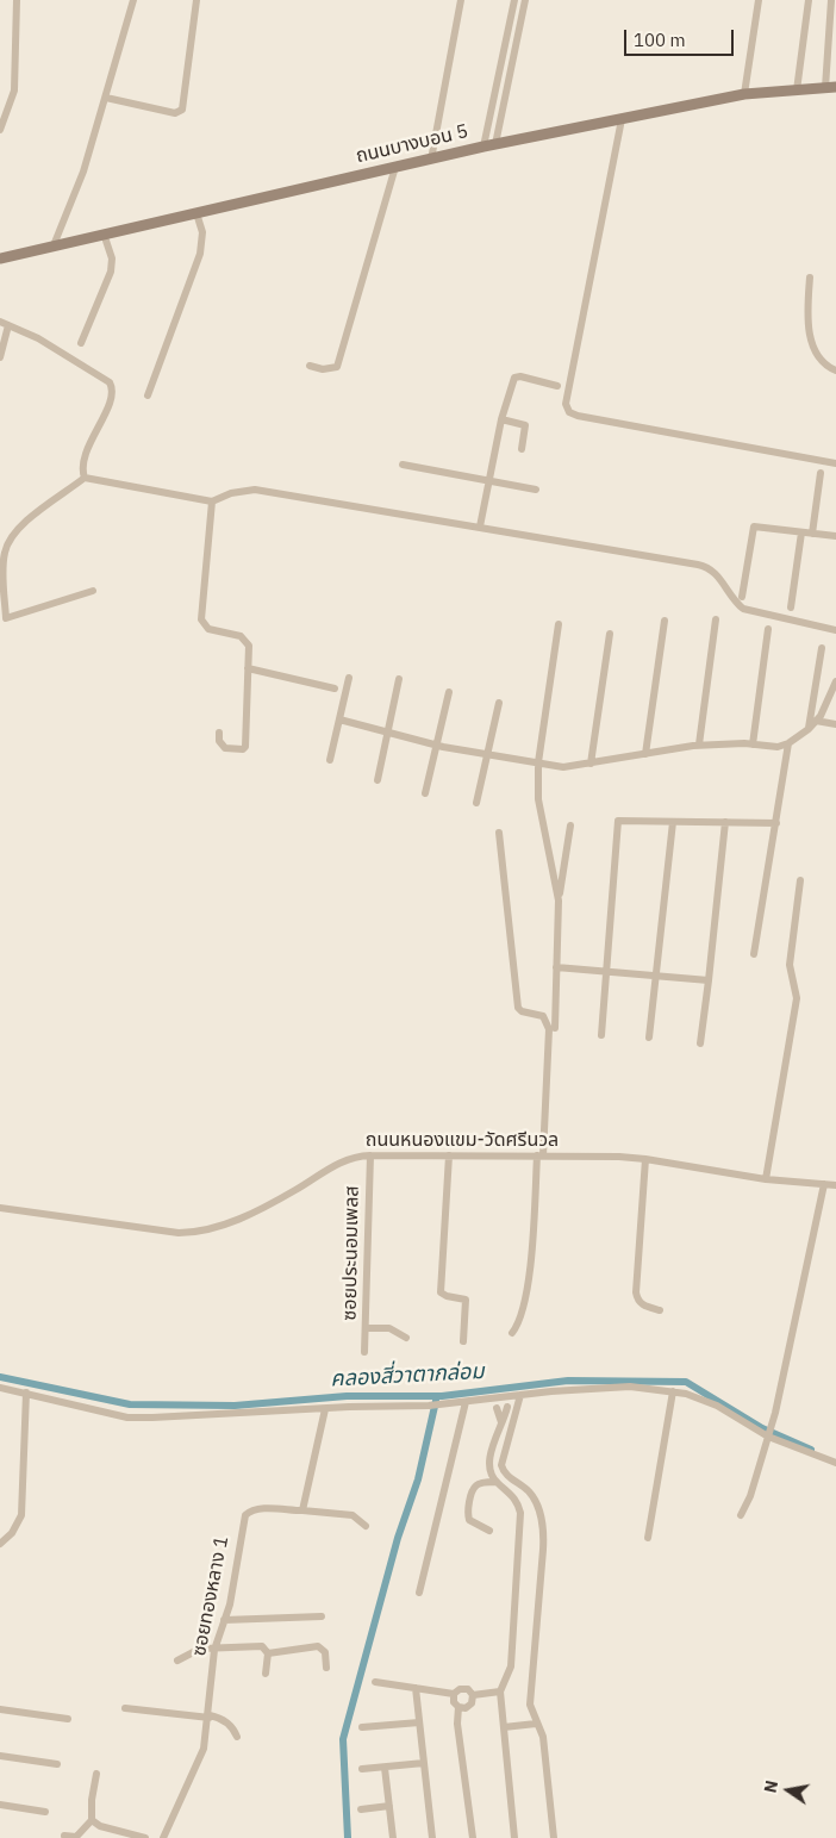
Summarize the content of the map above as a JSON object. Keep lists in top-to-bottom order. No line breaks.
{"streets":{"main road":["ถนนบางบอน 5"],"street":["ถนนหนองแขม-วัดศรีนวล","ซอยประนอมเพลส","ซอยทองหลาง 1"]},"crossings":[["ถนนหนองแขม-วัดศรีนวล","ซอยประนอมเพลส"]],"water":["คลองสี่วาตากล่อม"],"scale_bar":"100 m","north":"left"}
